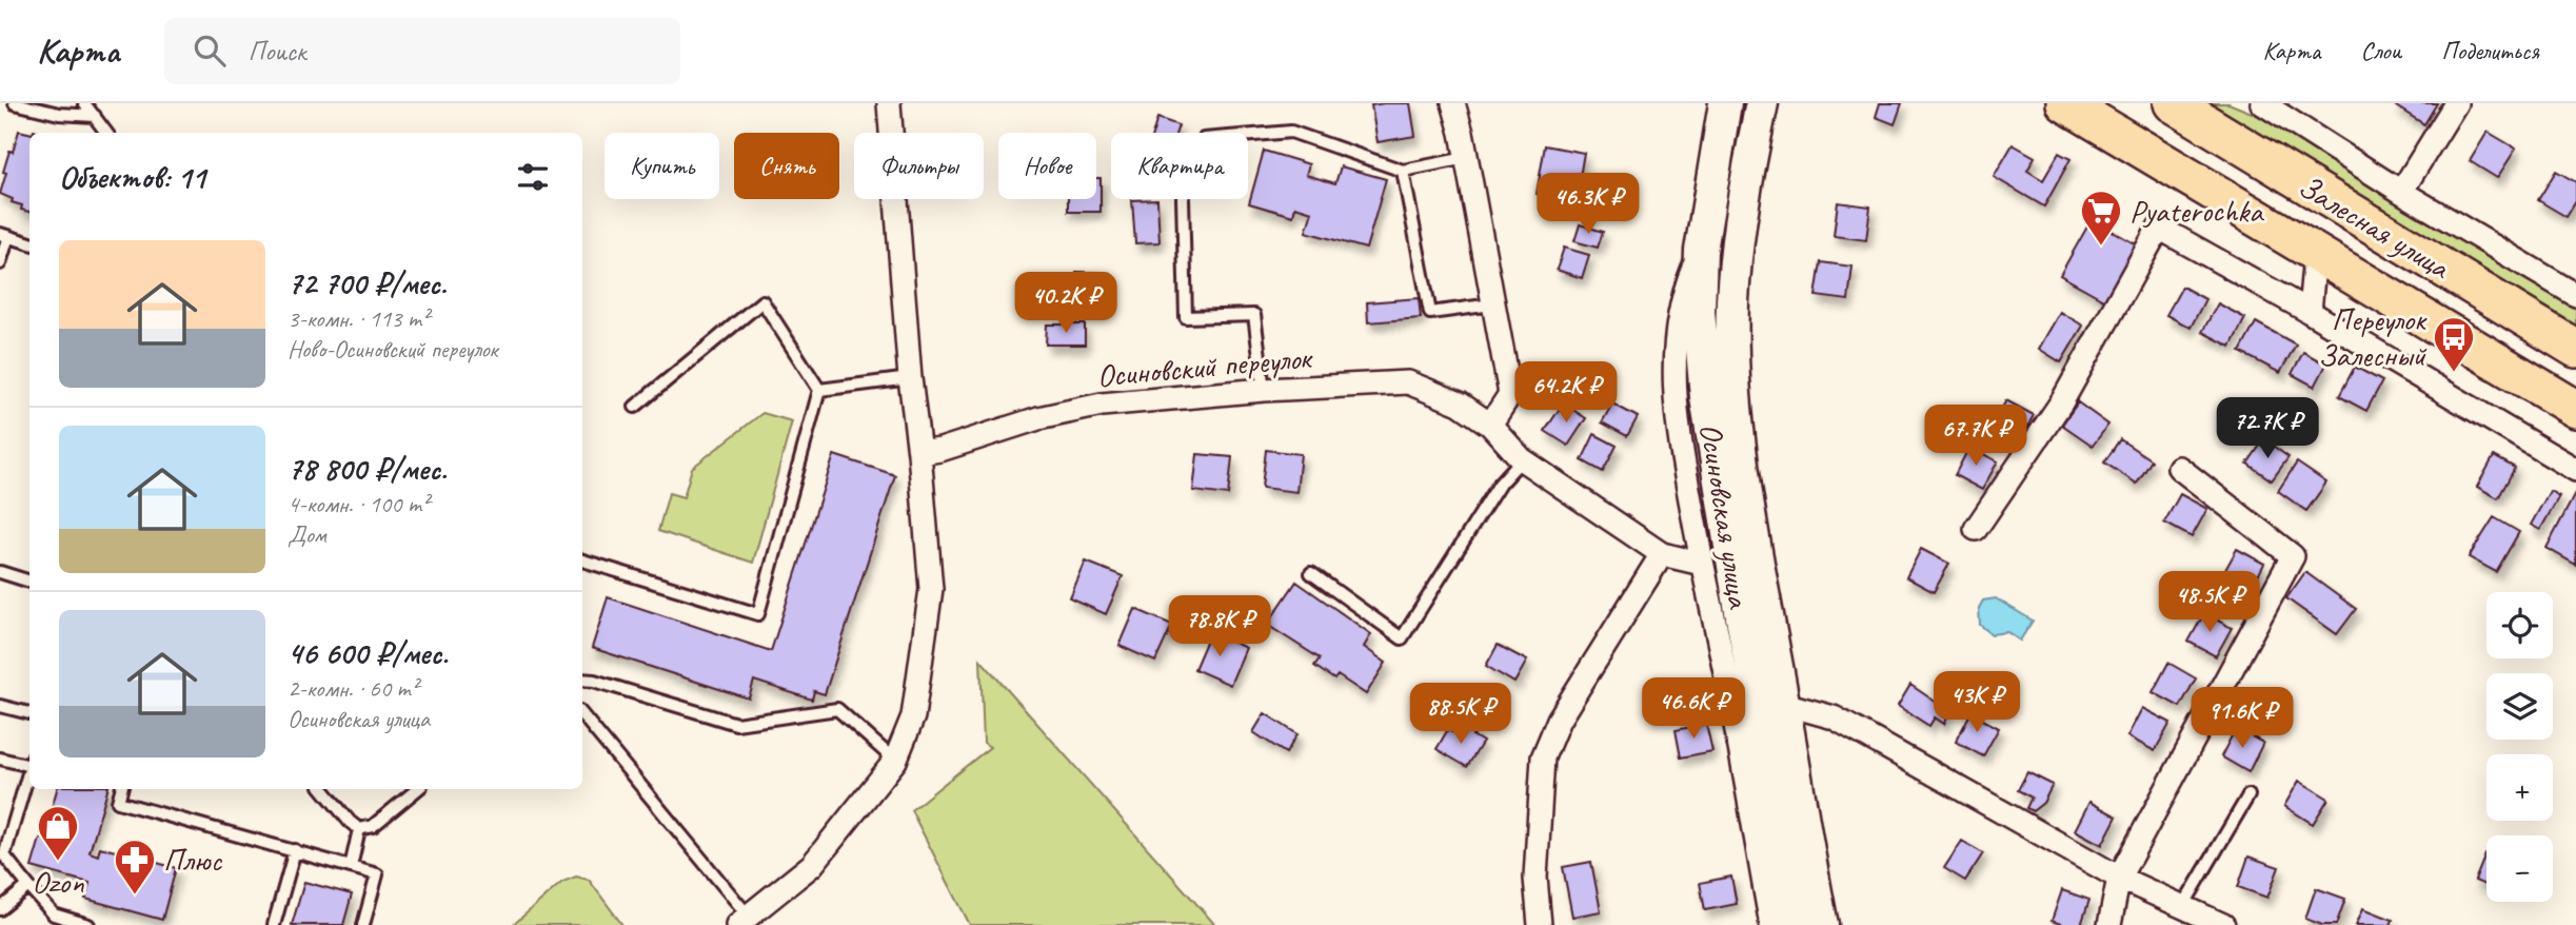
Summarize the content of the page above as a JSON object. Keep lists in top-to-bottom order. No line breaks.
{"streets":{"main road":["Залесная улица"],"street":["Осиновский переулок","Осиновская улица"]},"places":{"supermarket":["Pyaterochka"],"bus stop":["Переулок Залесный"],"shop":["Ozon"],"pharmacy":["Плюс"]},"page":{"header":"Карта","search":"Поиск","nav":["Карта","Слои","Поделиться"],"chip":["Купить","Снять","Фильтры","Новое","Квартира"],"heading":"Объектов: 11","price":["46.3K ₽","40.2K ₽","64.2K ₽","72.7K ₽","67.7K ₽","48.5K ₽","78.8K ₽","43K ₽","46.6K ₽","88.5K ₽","91.6K ₽"],"list":[{"name":"72 700 ₽/мес.","note":"3-комн. · 113 m² · Ново-Осиновский переулок"},{"name":"78 800 ₽/мес.","note":"4-комн. · 100 m² · Дом"},{"name":"46 600 ₽/мес.","note":"2-комн. · 60 m² · Осиновская улица"}],"map_buttons":["+","−"]}}
